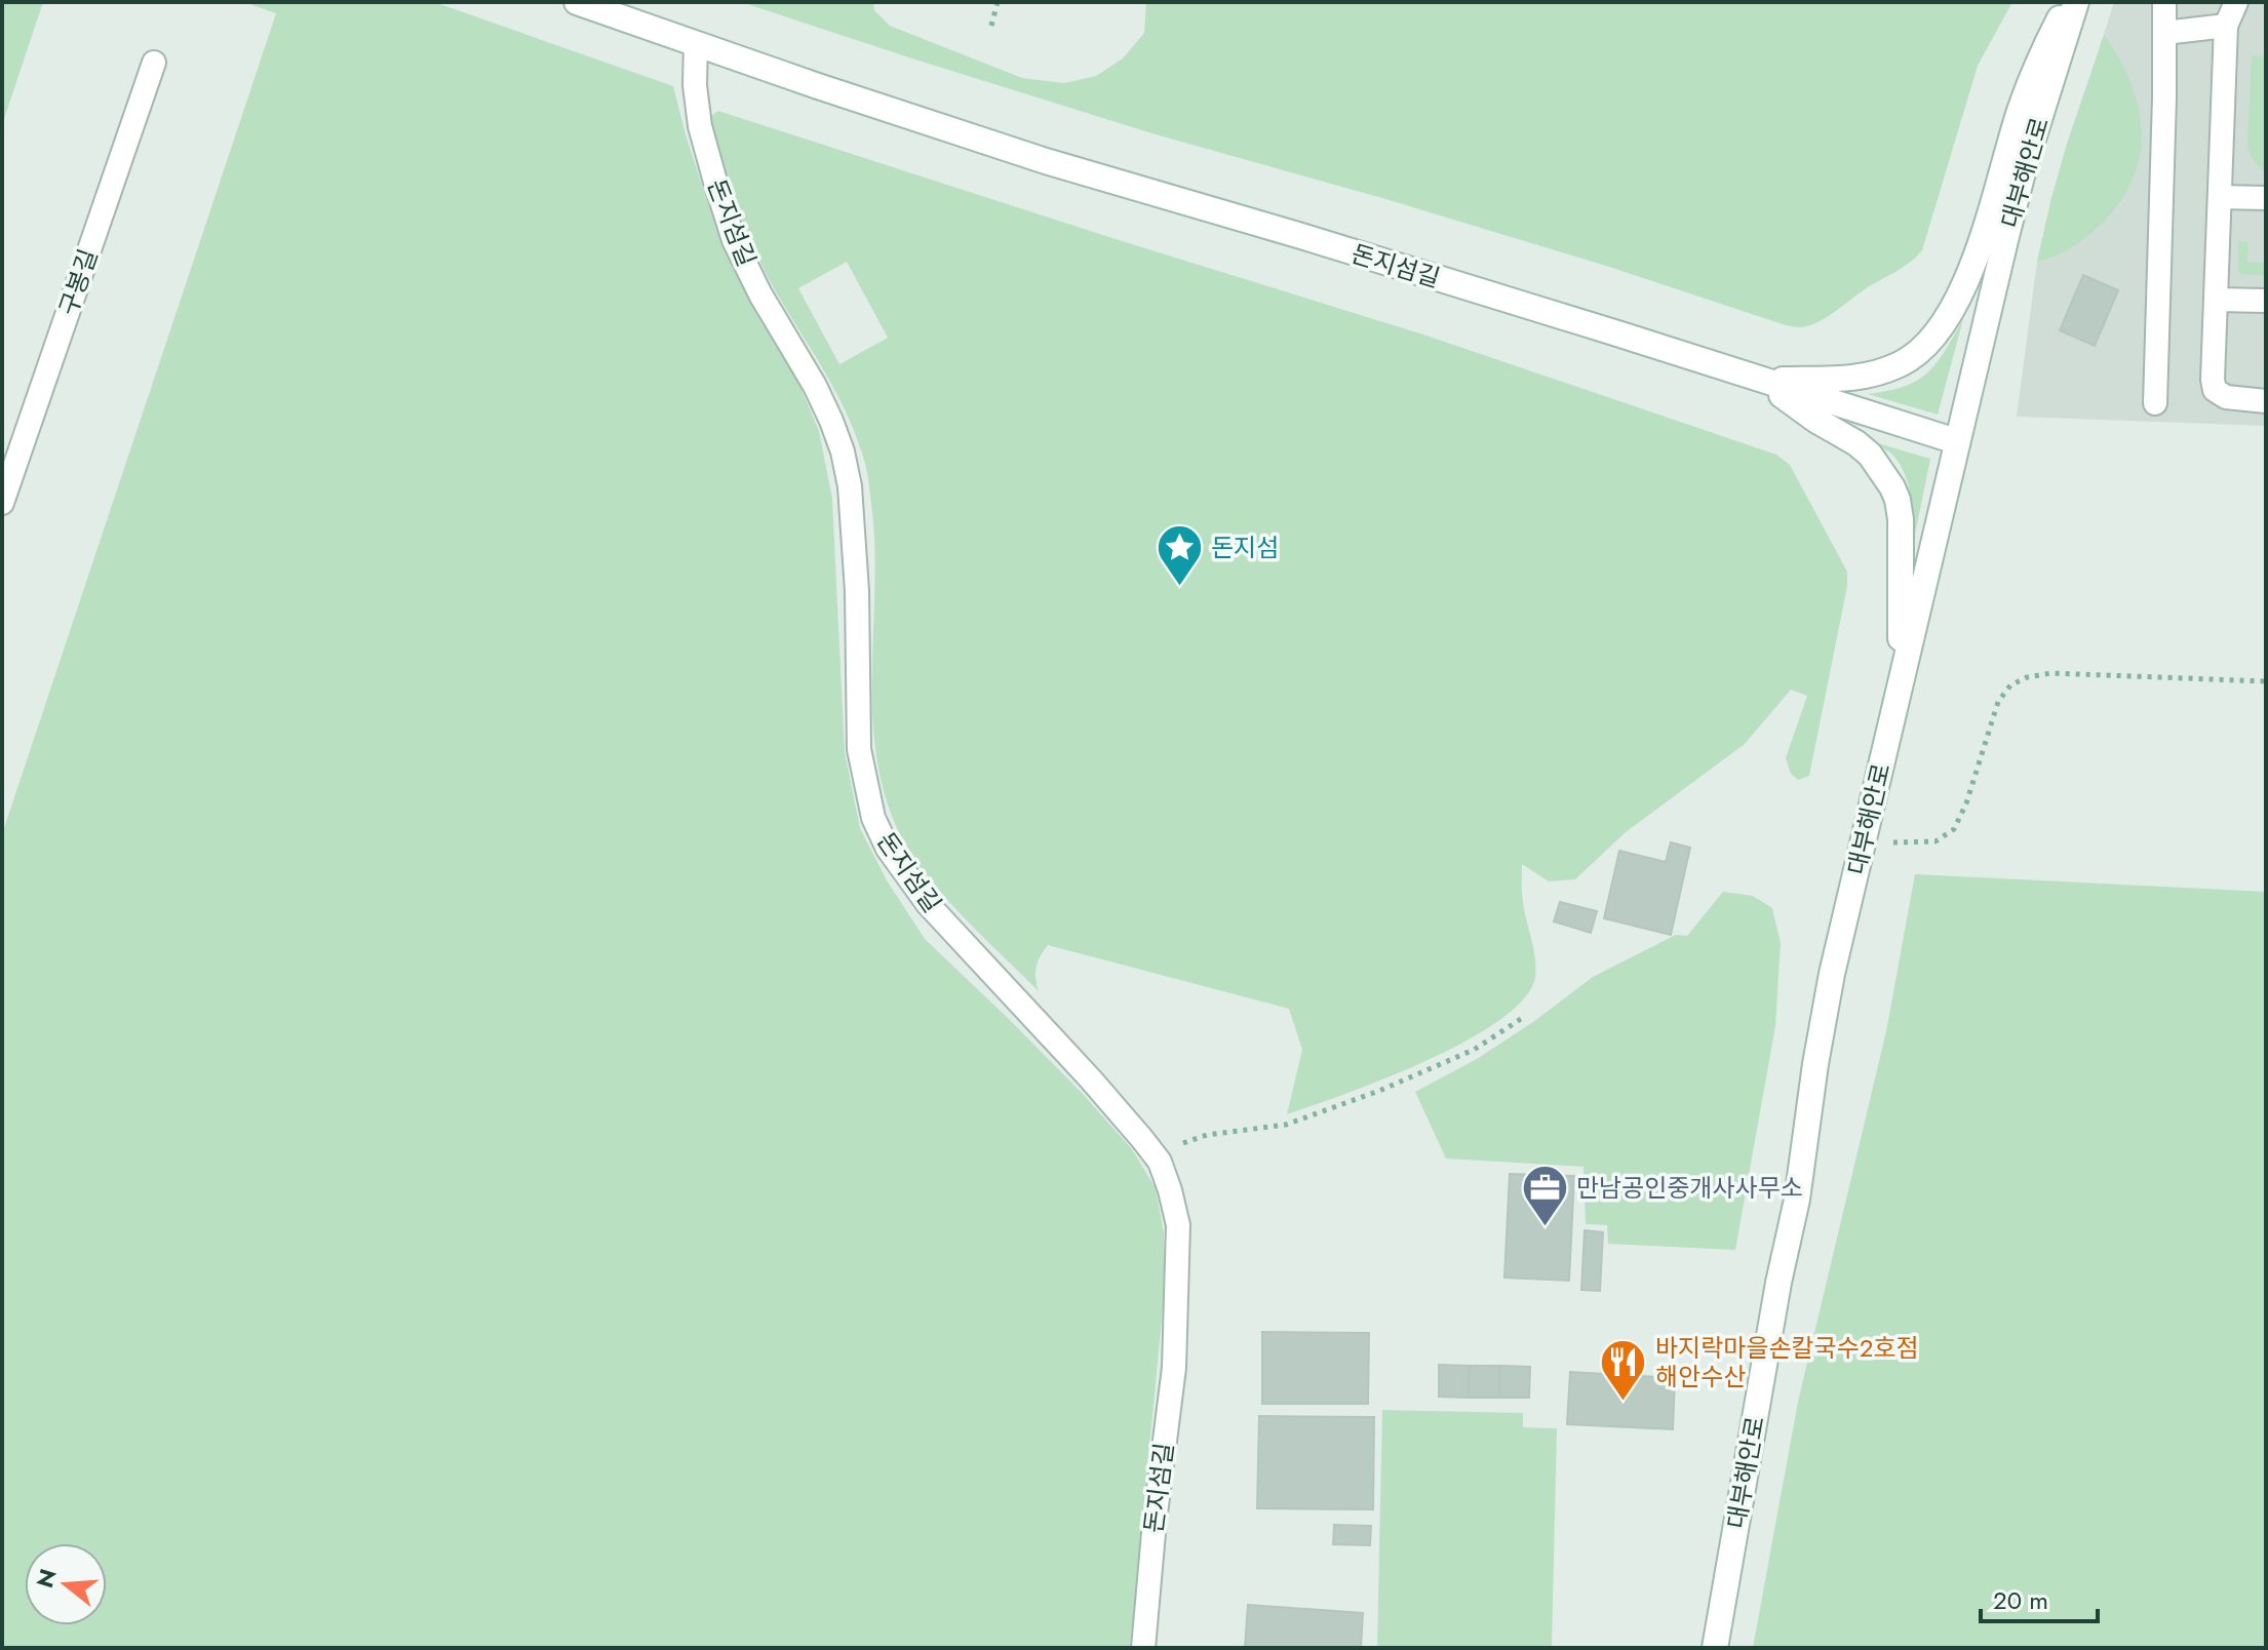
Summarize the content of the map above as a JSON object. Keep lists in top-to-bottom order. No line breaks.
{"streets":{"street":["대부해안로","돈지섬길"],"lane":["구봉길"]},"crossings":[["대부해안로","돈지섬길"]],"places":{"place":["돈지섬"],"office":["만남공인중개사사무소"],"restaurant":["바지락마을손칼국수2호점 해안수산"]},"scale_bar":"20 m","north":"left"}
